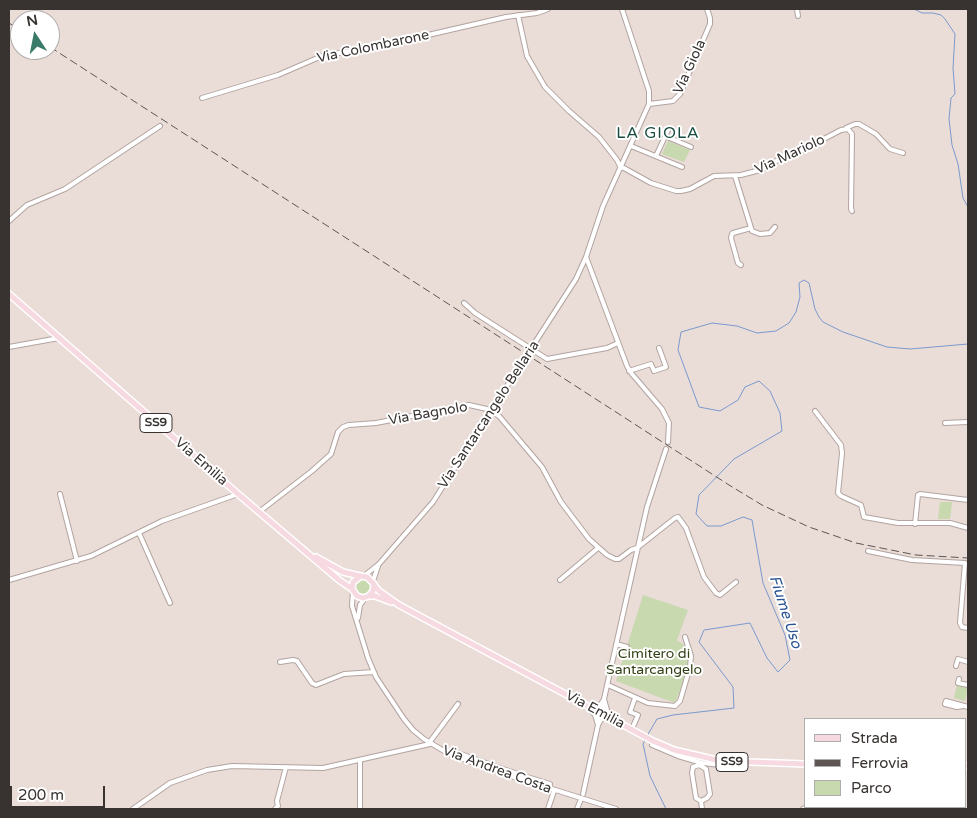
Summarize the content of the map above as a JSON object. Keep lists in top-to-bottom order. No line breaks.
{"streets":{"main road":["SS9","Via Emilia"],"street":["Via Colombarone","Via Giola","Via Mariolo","Via Bagnolo","Via Santarcangelo Bellaria","Via Andrea Costa"]},"crossings":[["Via Giola","Via Santarcangelo Bellaria"],["Via Mariolo","Via Santarcangelo Bellaria"],["Via Bagnolo","Via Emilia"],["Via Santarcangelo Bellaria","Via Emilia"],["Via Santarcangelo Bellaria","Via Andrea Costa"],["Via Emilia","Via Andrea Costa"]],"districts":["LA GIOLA"],"water":["Fiume Uso"],"parks":["Cimitero di Santarcangelo"],"legend":["Strada","Ferrovia","Parco"],"scale_bar":"200 m","north":"top"}
